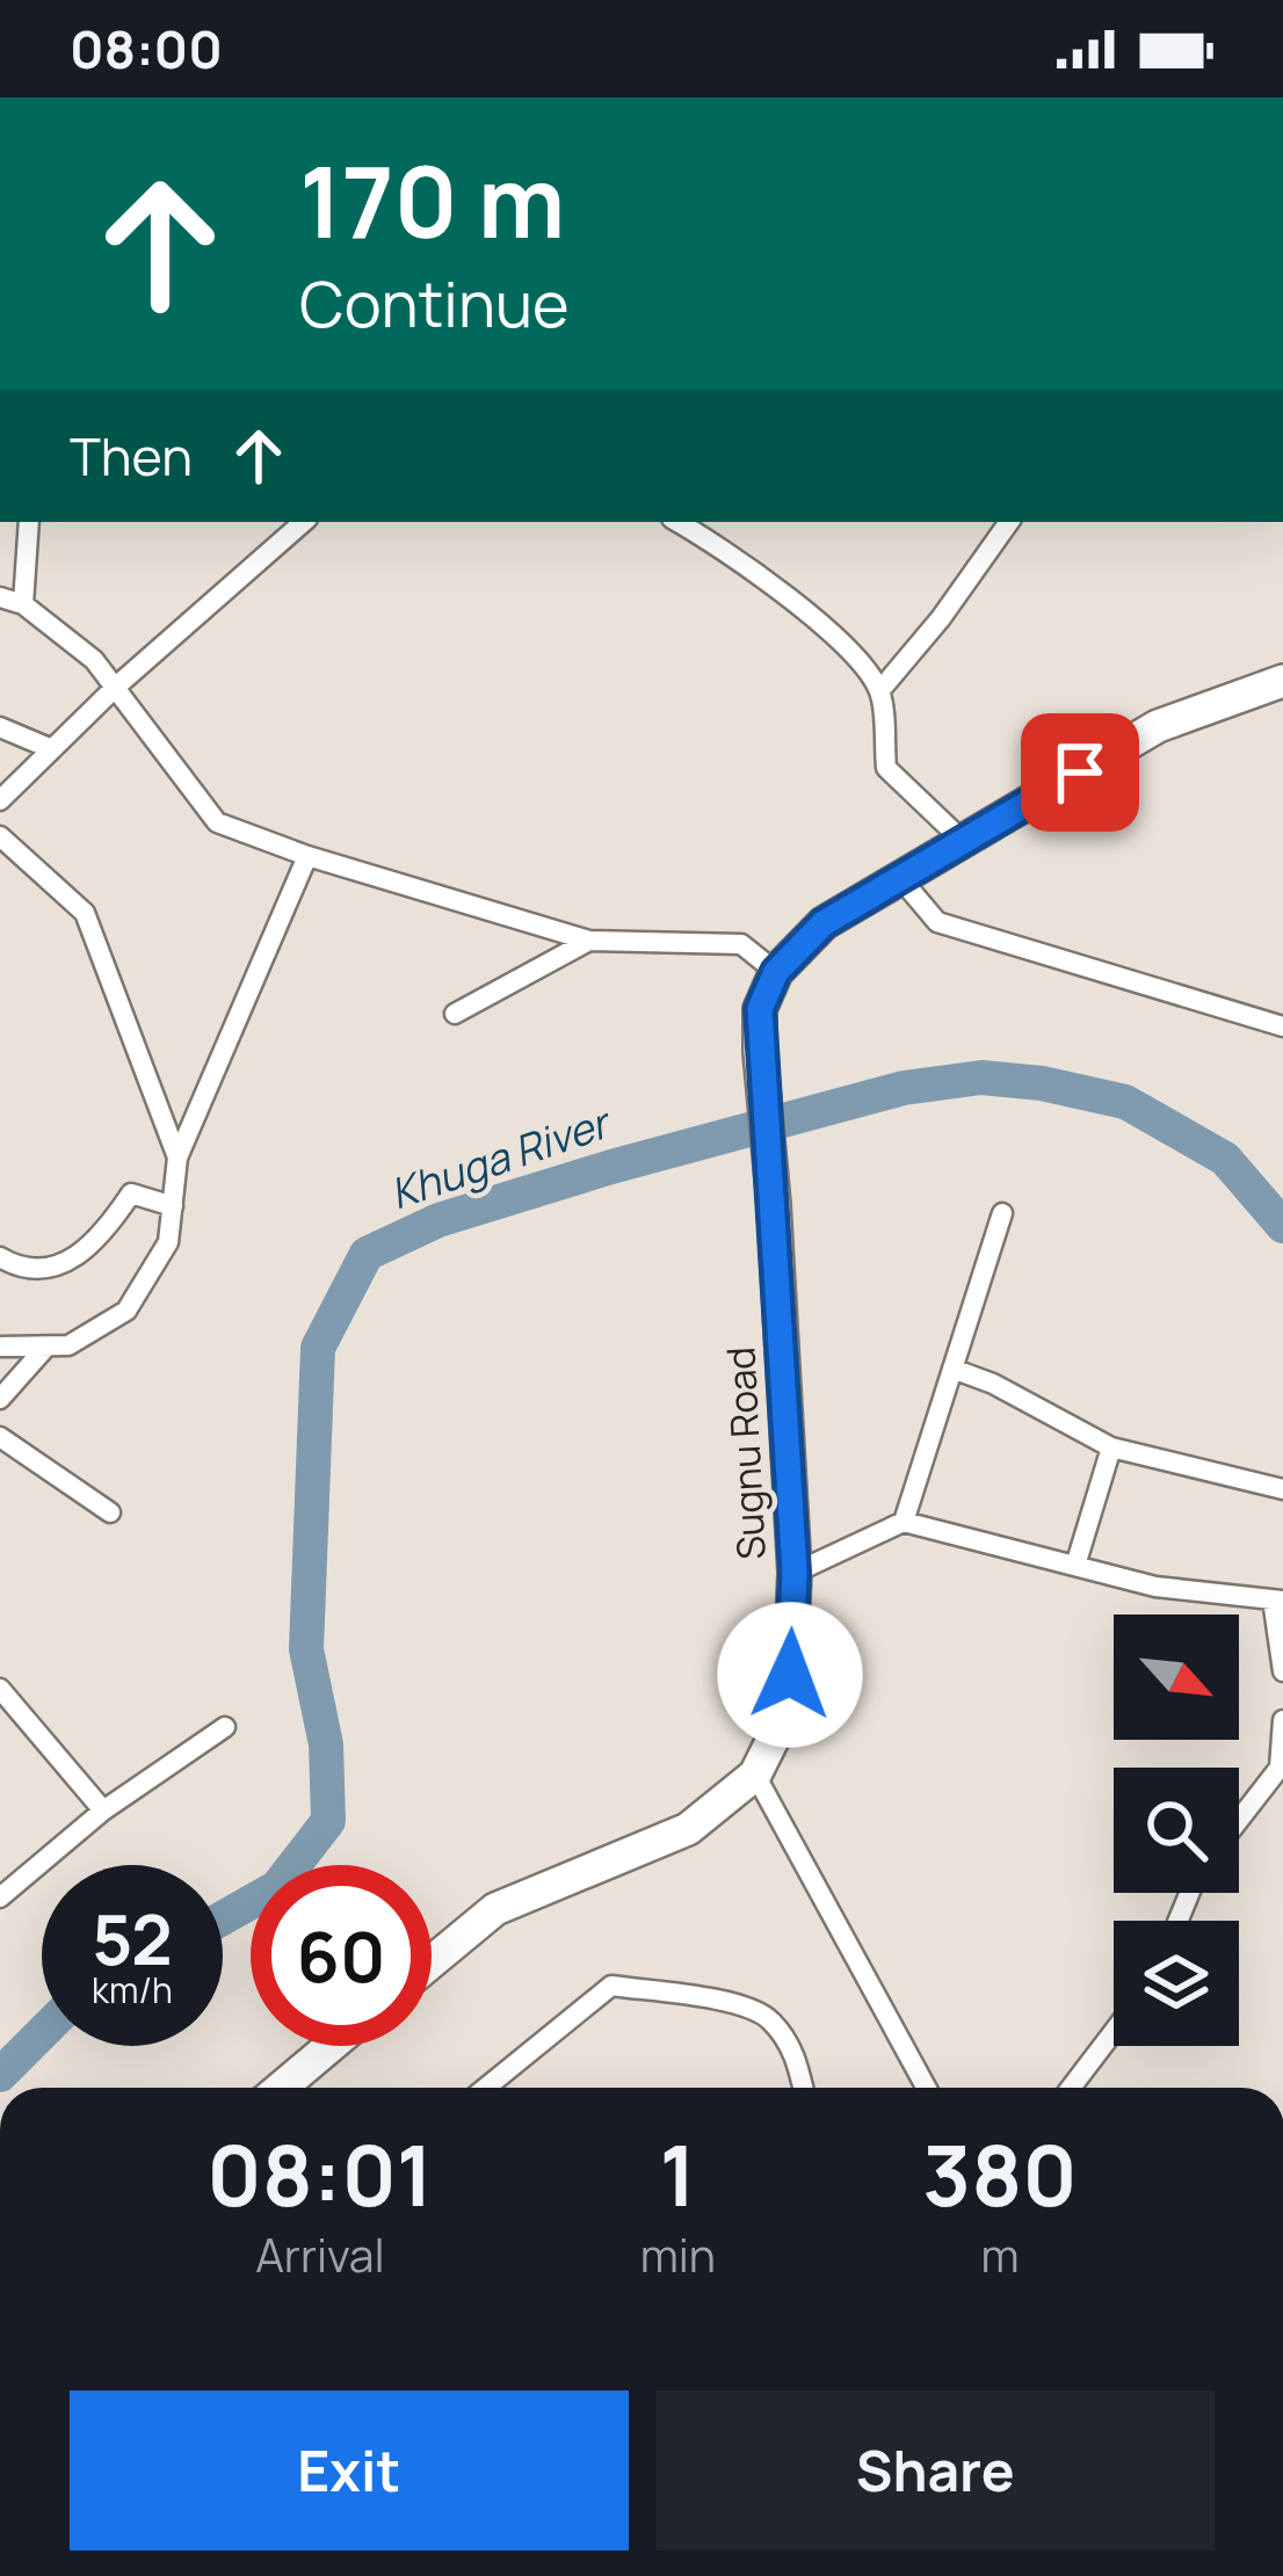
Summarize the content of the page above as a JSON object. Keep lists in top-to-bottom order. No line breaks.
{"streets":{"main road":["Sugnu Road"]},"water":["Khuga River"],"north":"bottom right","page":{"status":"08:00","turn":["170 m","Continue"],"then":"Then","speed":"52 km/h","limit":"60","eta":["08:01","Arrival","1","min","380","m"],"buttons":["Exit","Share"]}}
